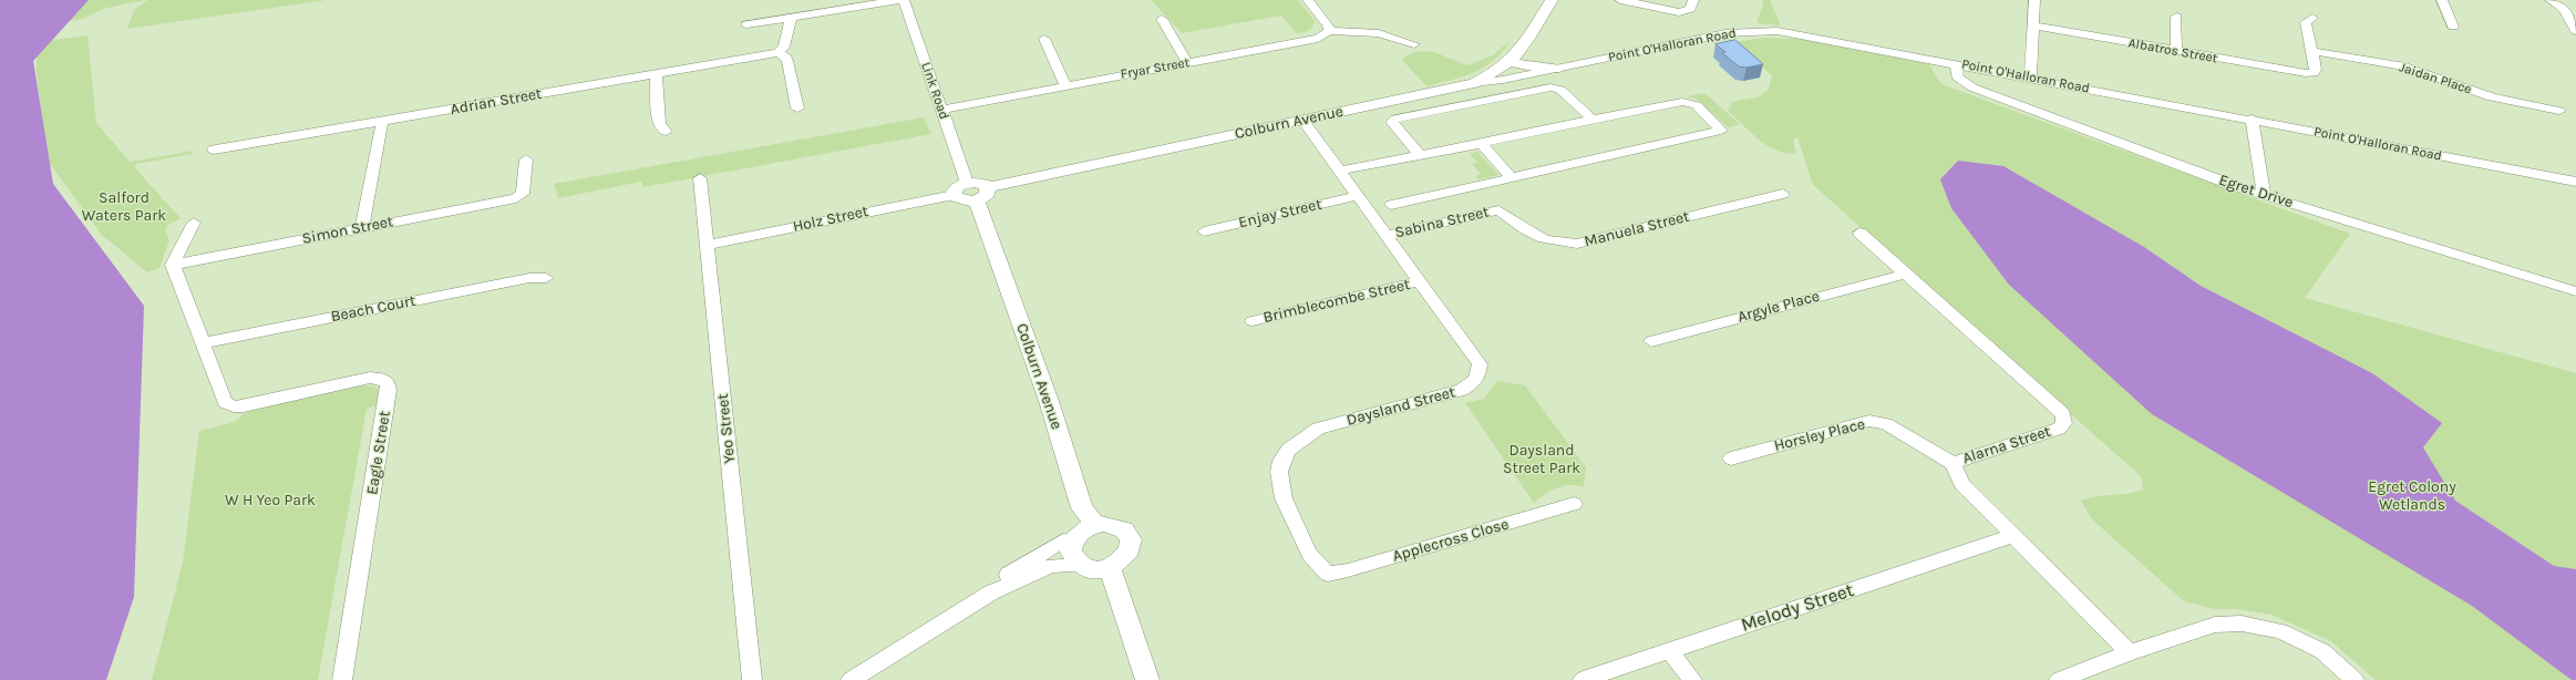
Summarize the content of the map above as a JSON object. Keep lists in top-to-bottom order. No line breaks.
{"streets":{"main road":["Colburn Avenue"],"street":["Point O'Halloran Road","Albatros Street","Fryar Street","Jaidan Place","Link Road","Adrian Street","Egret Drive","Enjay Street","Holz Street","Sabina Street","Manuela Street","Simon Street","Brimblecombe Street","Argyle Place","Beach Court","Daysland Street","Yeo Street","Horsley Place","Alarna Street","Eagle Street","Applecross Close","Melody Street"]},"crossings":[["Point O'Halloran Road","Colburn Avenue"],["Point O'Halloran Road","Egret Drive"],["Albatros Street","Jaidan Place"],["Fryar Street","Link Road"],["Colburn Avenue","Daysland Street"],["Enjay Street","Daysland Street"],["Holz Street","Yeo Street"],["Sabina Street","Manuela Street"],["Sabina Street","Daysland Street"],["Brimblecombe Street","Daysland Street"],["Argyle Place","Alarna Street"],["Beach Court","Eagle Street"],["Daysland Street","Applecross Close"],["Horsley Place","Alarna Street"],["Alarna Street","Melody Street"]],"parks":["Salford Waters Park","Daysland Street Park","Egret Colony Wetlands","W H Yeo Park"]}
